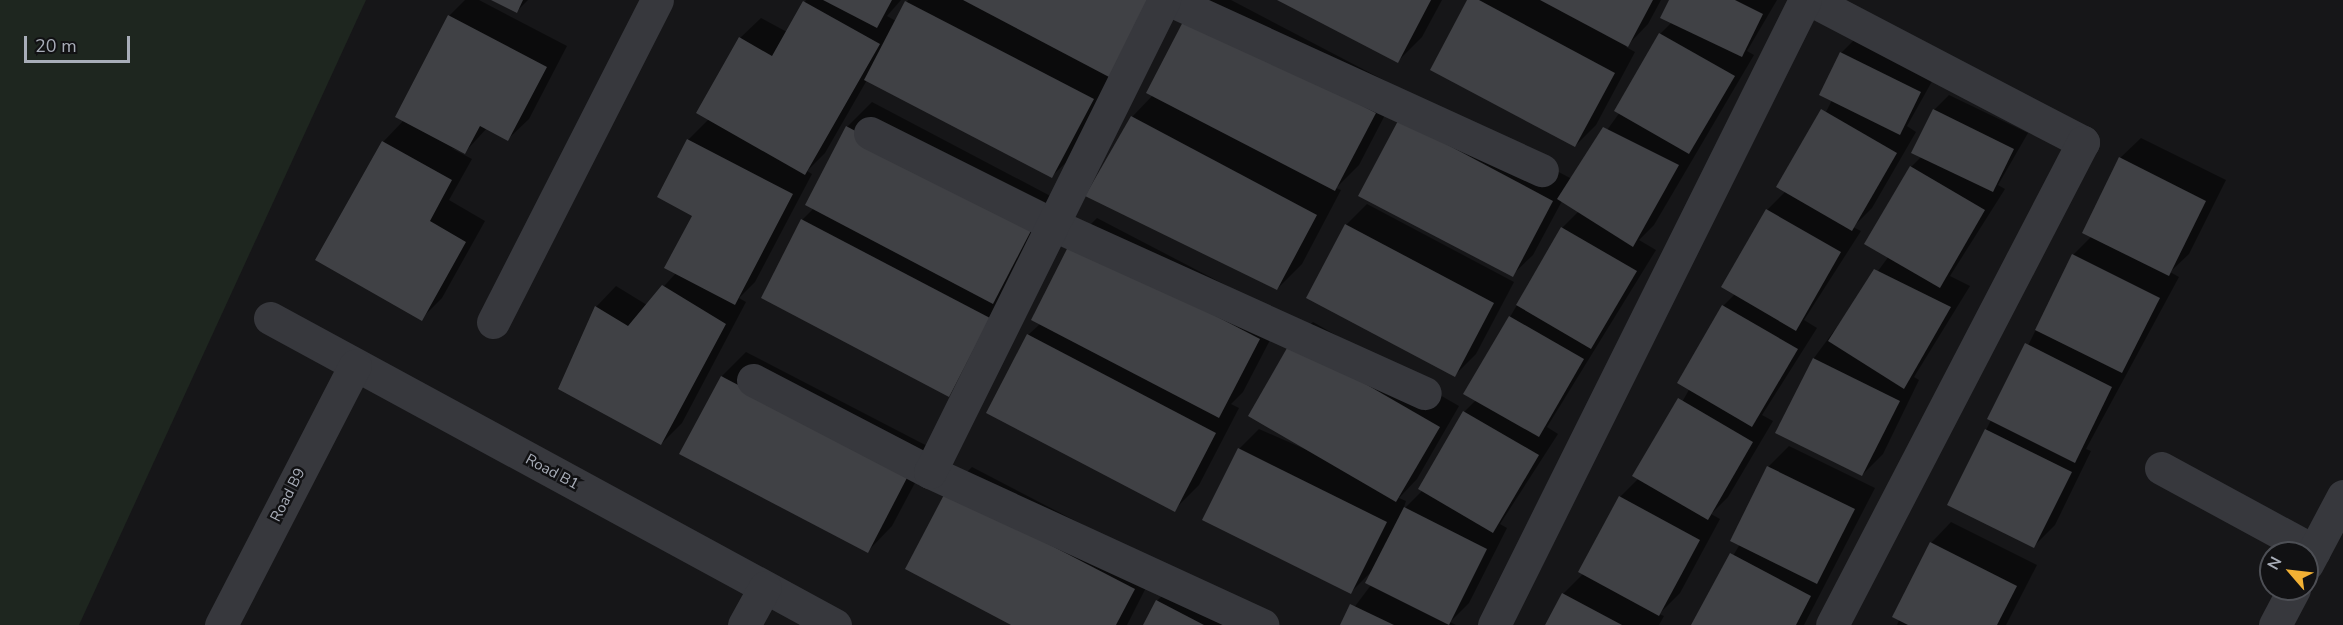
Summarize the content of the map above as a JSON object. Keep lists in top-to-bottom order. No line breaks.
{"streets":{"street":["Road B1","Road B9"]},"crossings":[["Road B1","Road B9"]],"scale_bar":"20 m","north":"top left"}
